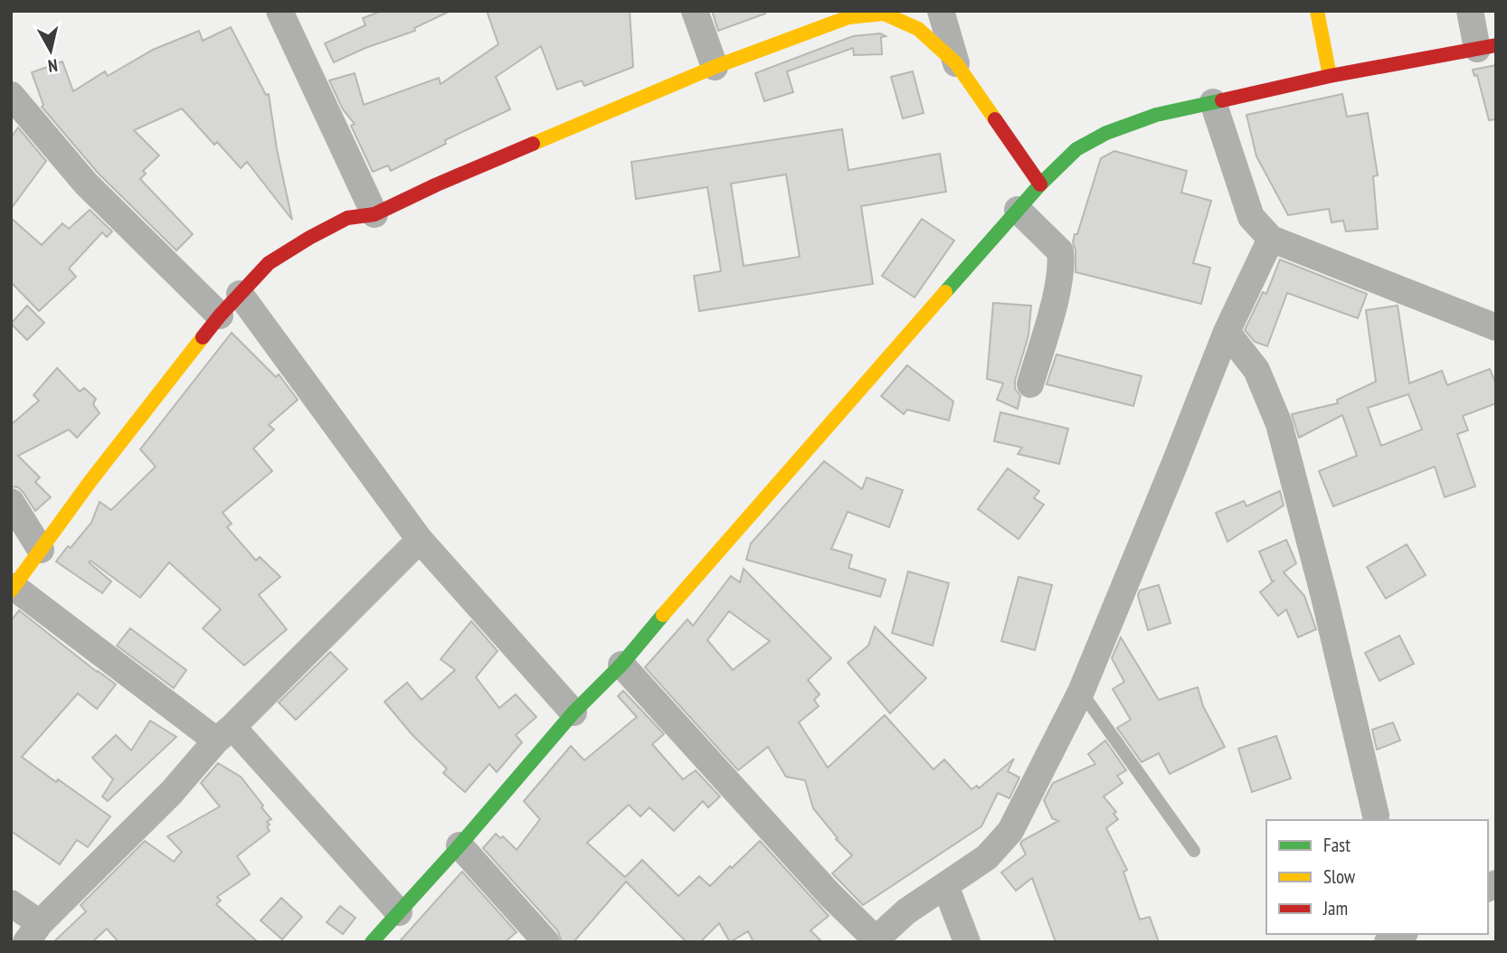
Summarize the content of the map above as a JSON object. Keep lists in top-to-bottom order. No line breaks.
{"legend":["Fast","Slow","Jam"],"north":"bottom"}
